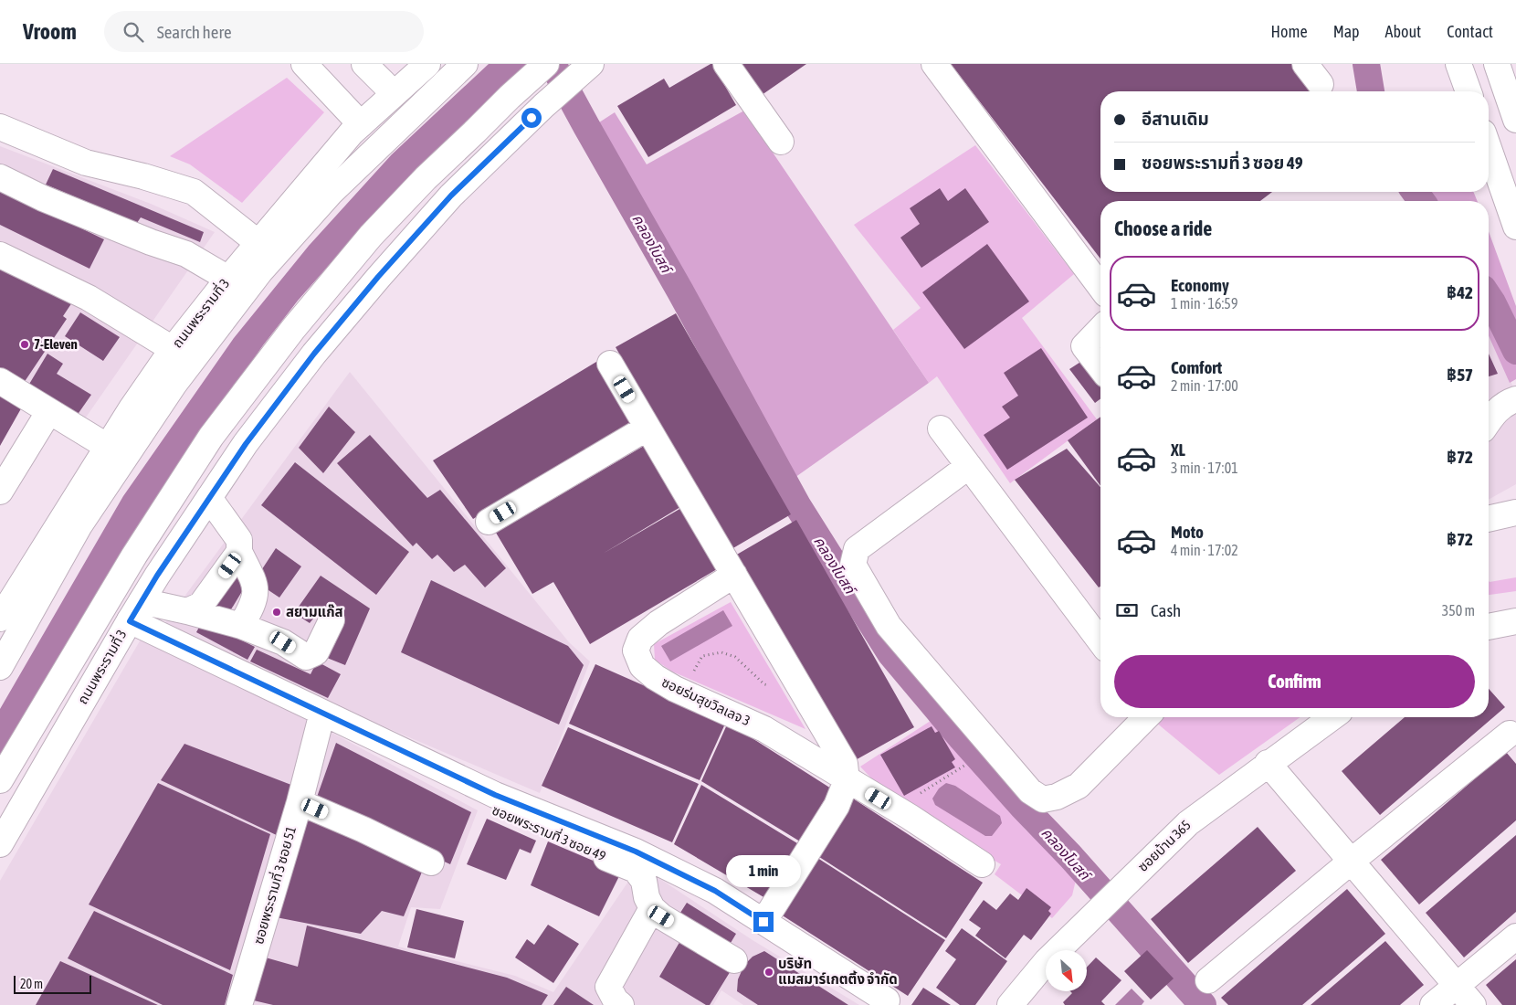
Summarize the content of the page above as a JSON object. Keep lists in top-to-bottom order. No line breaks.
{"streets":{"street":["ถนนพระรามที่ 3","ซอยร่มสุขวิลเลจ 3","ซอยพระรามที่ 3 ซอย 49","ซอยบ้าน 365","ซอยพระรามที่ 3 ซอย 51"]},"crossings":[["ถนนพระรามที่ 3","ซอยพระรามที่ 3 ซอย 49"],["ซอยพระรามที่ 3 ซอย 49","ซอยพระรามที่ 3 ซอย 51"]],"water":["คลองโบสถ์"],"places":["7-Eleven","สยามแก๊ส","บริษัท แมสมาร์เกตติ้ง จำกัด"],"scale_bar":"20 m","north":"bottom right","page":{"header":"Vroom","search":"Search here","nav":["Home","Map","About","Contact"],"banner":["อีสานเดิม","ซอยพระรามที่ 3 ซอย 49"],"heading":"Choose a ride","list":[{"name":"Economy","note":"1 min · 16:59","value":"฿42"},{"name":"Comfort","note":"2 min · 17:00","value":"฿57"},{"name":"XL","note":"3 min · 17:01","value":"฿72"},{"name":"Moto","note":"4 min · 17:02","value":"฿72"}],"pay":["Cash","350 m"],"buttons":"Confirm","bubble":"1 min","scale":"20 m"}}
